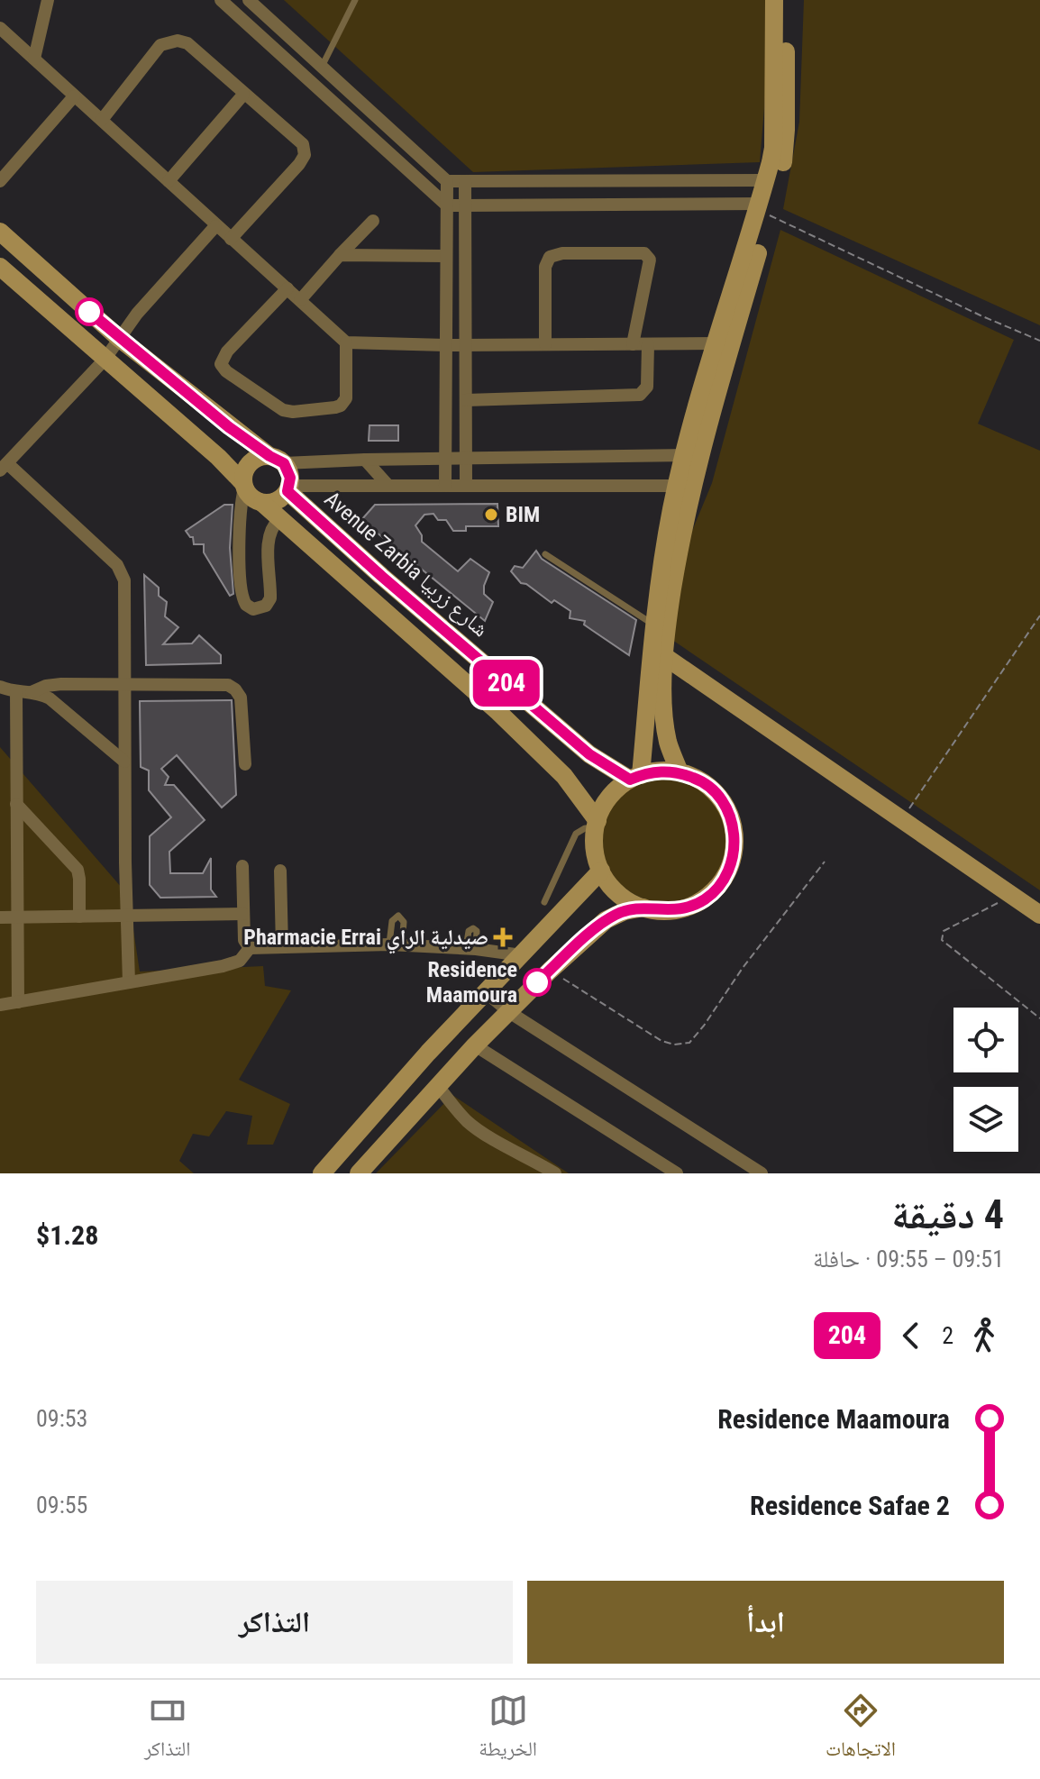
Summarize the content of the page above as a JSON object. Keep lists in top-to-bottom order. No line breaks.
{"streets":{"main road":["Avenue Zarbia شارع زربيا"]},"places":{"other":["BIM","Residence Maamoura"],"health":["Pharmacie Errai صيدلية الراي"]},"lines":["bus line 204"],"page":{"on_map":"204","heading":["4 دقيقة","09:51 – 09:55 · حافلة","$1.28"],"legs":["2","204"],"list":[{"name":"Residence Maamoura","value":"09:53"},{"name":"Residence Safae 2","value":"09:55"}],"buttons":["ابدأ","التذاكر"],"tabs":["الاتجاهات","الخريطة","التذاكر"]}}
